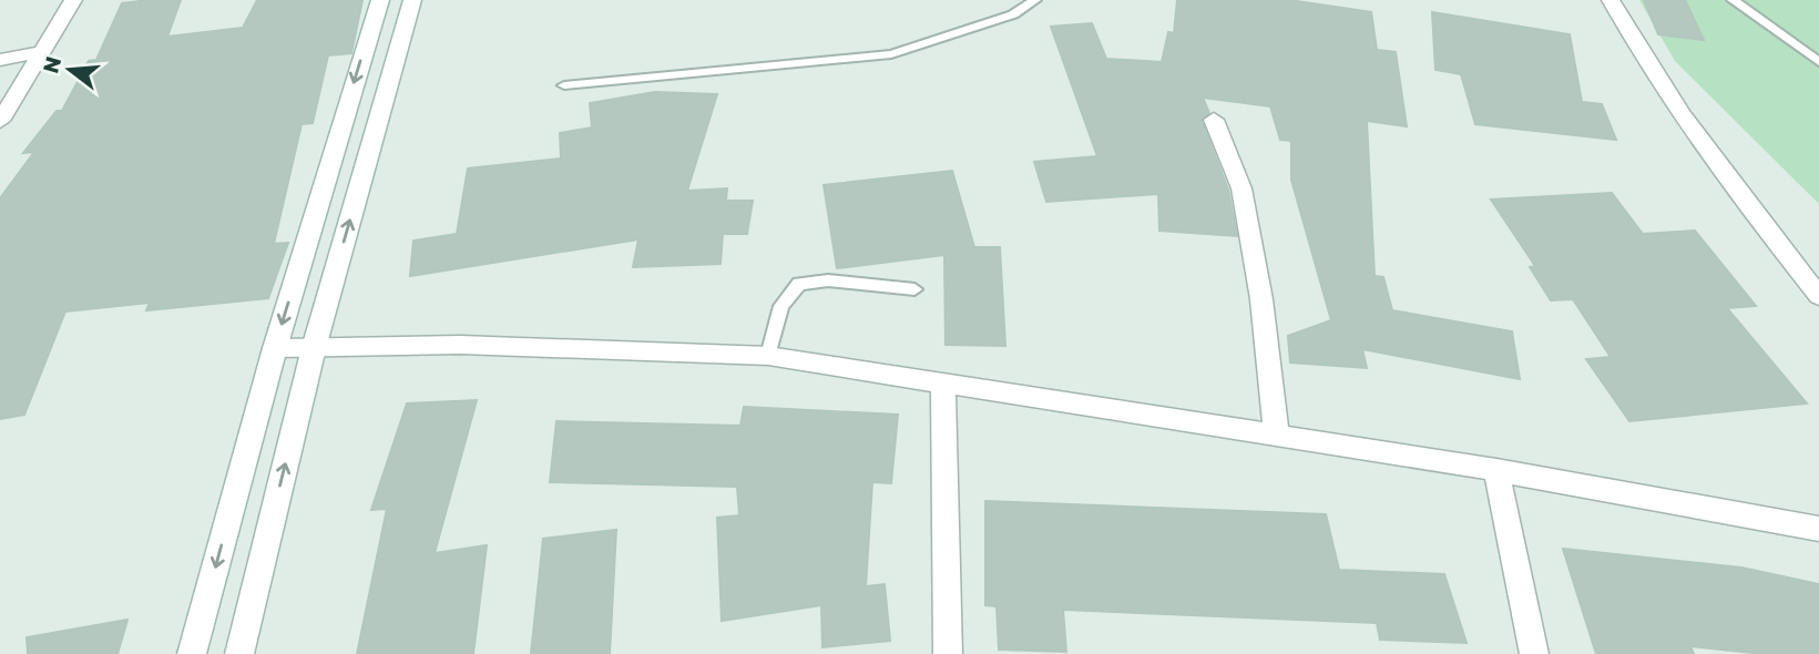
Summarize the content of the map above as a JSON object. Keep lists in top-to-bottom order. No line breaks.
{"north":"left"}
